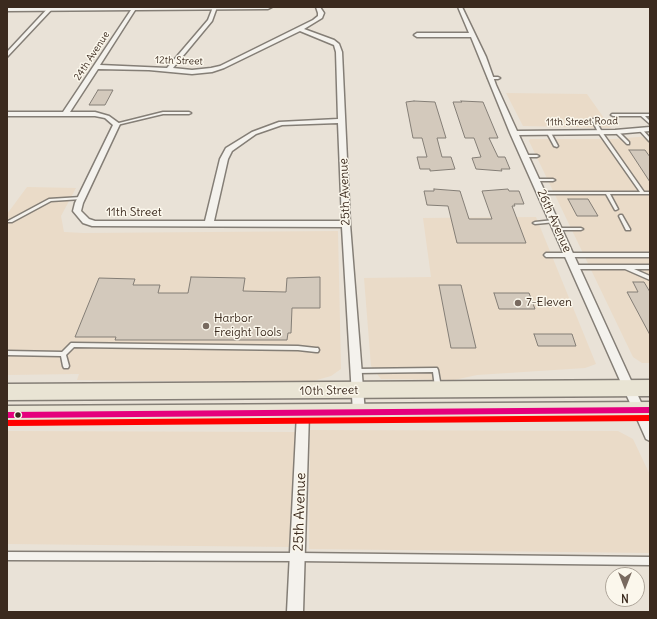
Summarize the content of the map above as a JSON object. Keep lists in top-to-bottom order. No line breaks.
{"streets":{"main road":["10th Street"],"street":["24th Avenue","12th Street","11th Street Road","25th Avenue","11th Street","26th Avenue"]},"crossings":[["24th Avenue","12th Street"],["12th Street","25th Avenue"],["11th Street Road","26th Avenue"],["25th Avenue","11th Street"],["25th Avenue","10th Street"],["26th Avenue","10th Street"]],"places":["7-Eleven","Harbor Freight Tools"],"north":"bottom"}
